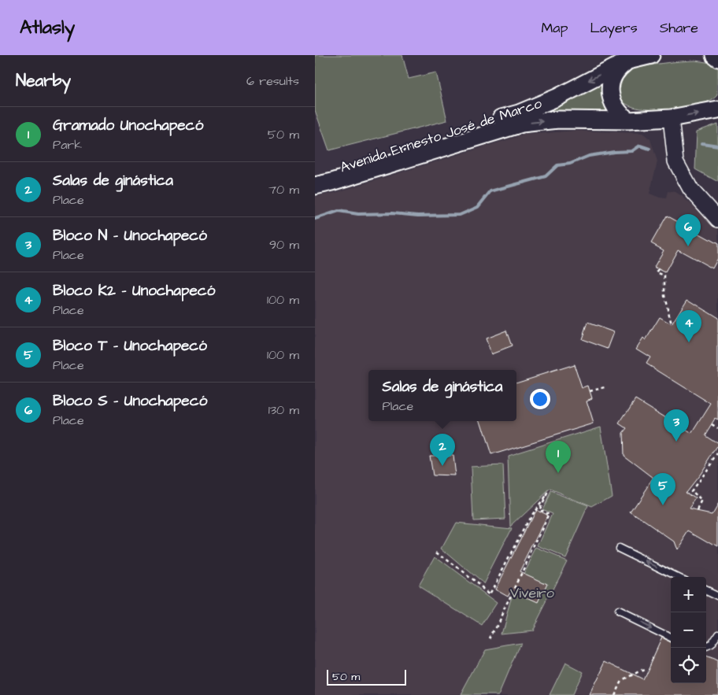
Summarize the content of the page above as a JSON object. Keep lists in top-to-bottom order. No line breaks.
{"streets":{"main road":["Avenida Ernesto José de Marco"]},"parks":["Viveiro"],"scale_bar":"50 m","page":{"header":"Atlasly","nav":["Map","Layers","Share"],"heading":["Nearby","6 results"],"list":[{"mark":"1","name":"Gramado Unochapecó","note":"Park","value":"50 m"},{"mark":"2","name":"Salas de ginástica","note":"Place","value":"70 m"},{"mark":"3","name":"Bloco N - Unochapecó","note":"Place","value":"90 m"},{"mark":"4","name":"Bloco K2 - Unochapecó","note":"Place","value":"100 m"},{"mark":"5","name":"Bloco T - Unochapecó","note":"Place","value":"100 m"},{"mark":"6","name":"Bloco S - Unochapecó","note":"Place","value":"130 m"}],"pins":["6","4","3","2","1","5"],"popup":["Salas de ginástica","Place"],"map_buttons":["+","−"],"scale":"50 m"}}
